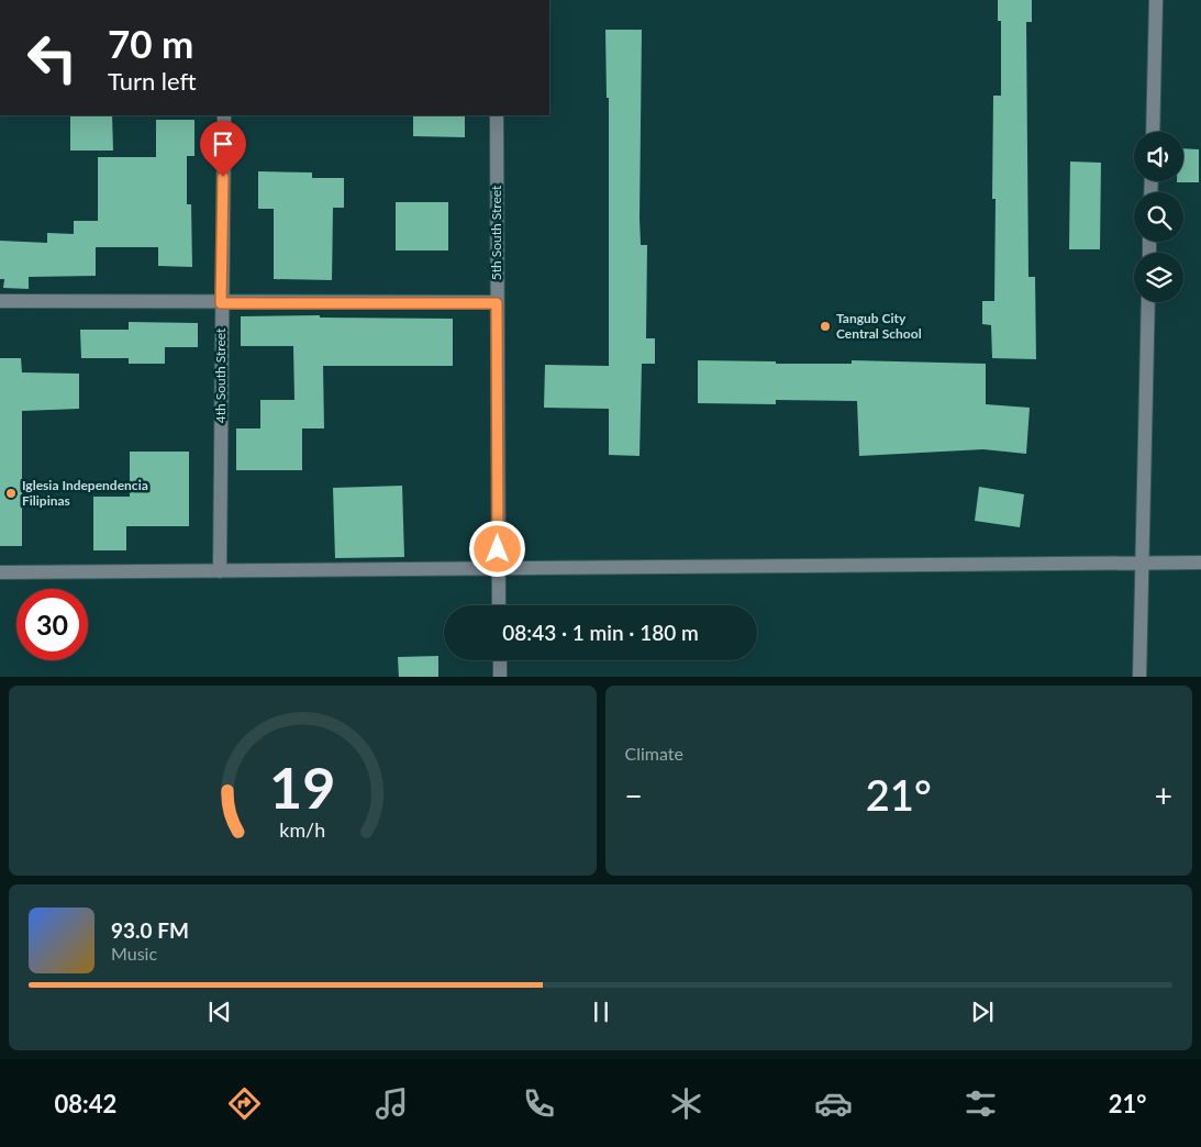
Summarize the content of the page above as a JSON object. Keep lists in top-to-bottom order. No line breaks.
{"streets":{"street":["5th South Street","4th South Street"]},"places":["Tangub City Central School","Iglesia Independencia Filipinas"],"page":{"turn":["70 m","Turn left"],"limit":"30","trip":"08:43 · 1 min · 180 m","tile":"Climate","heat":["−","21°","+"],"song":["93.0 FM","Music"],"tabs":["08:42","21°"],"gauge":["19","km/h"]}}
